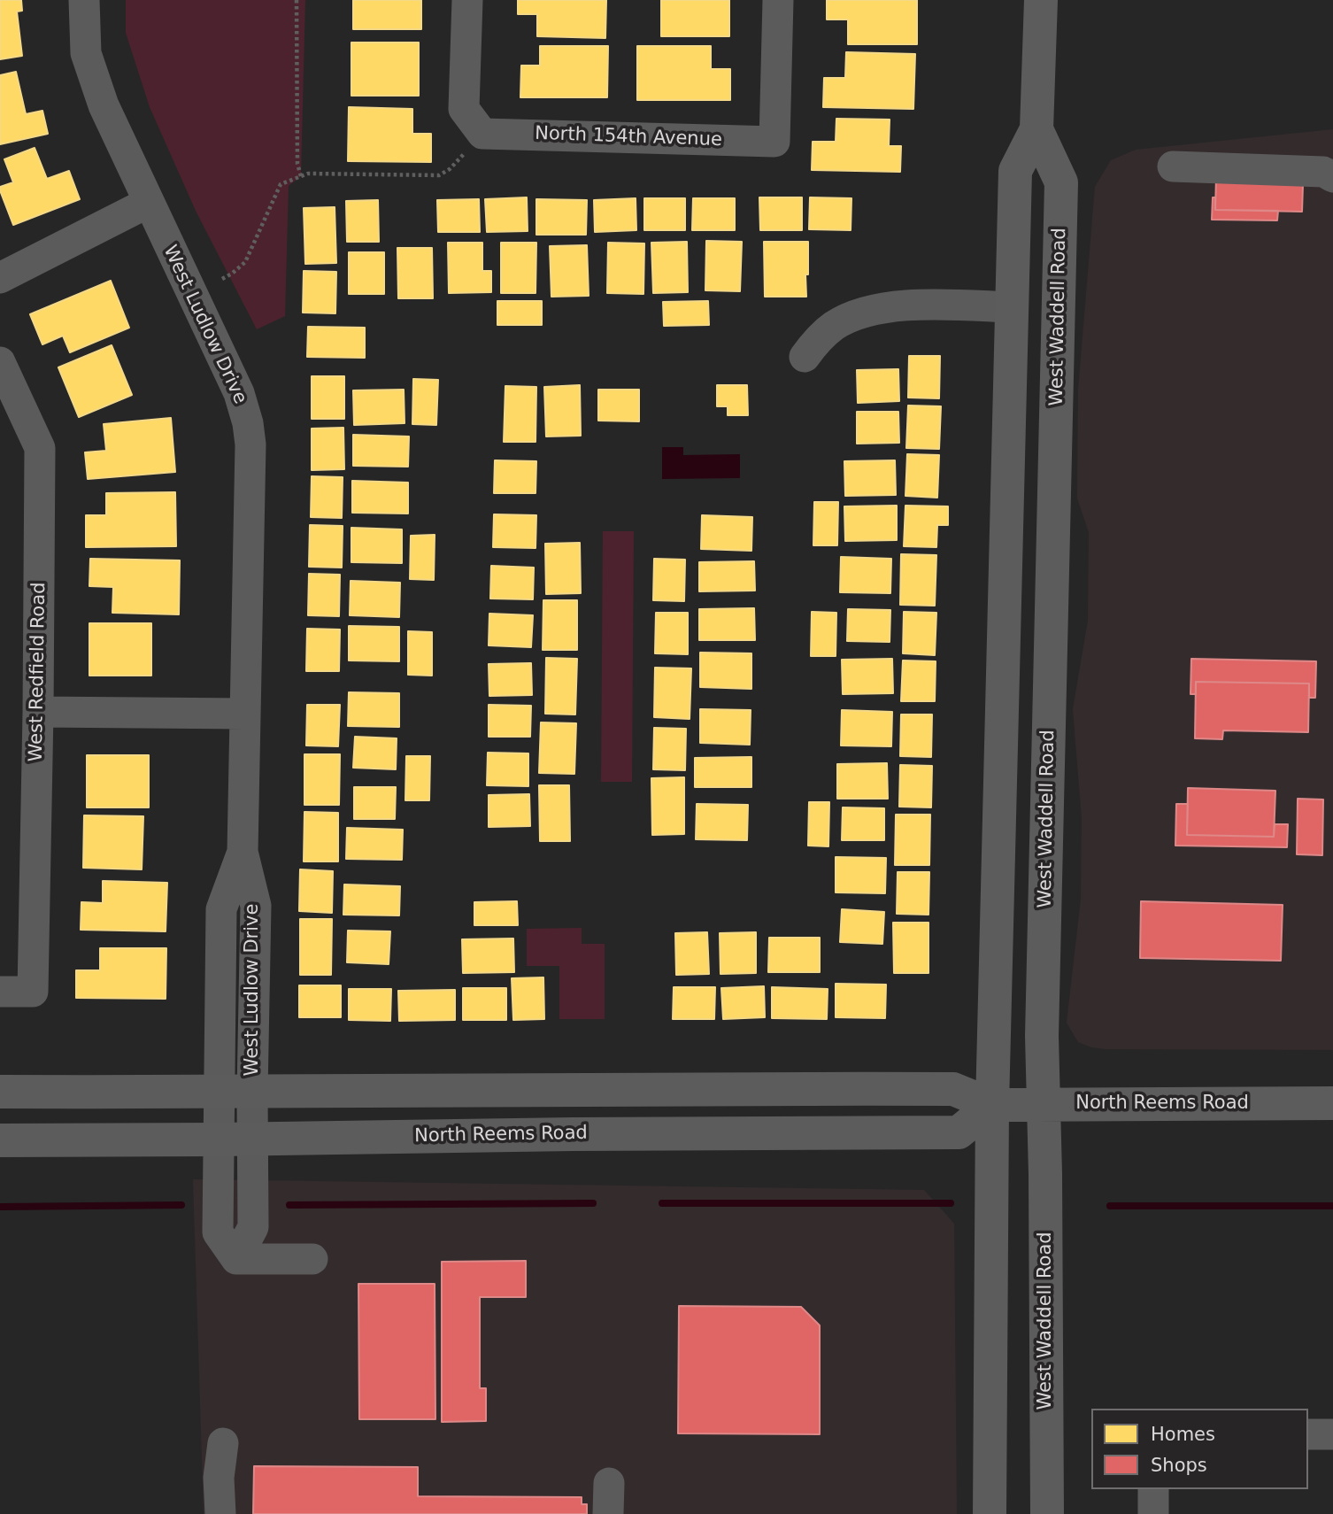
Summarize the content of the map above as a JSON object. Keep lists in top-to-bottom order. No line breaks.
{"streets":{"main road":["West Waddell Road","North Reems Road"],"street":["North 154th Avenue","West Ludlow Drive","West Redfield Road"]},"crossings":[["West Waddell Road","North Reems Road"],["West Ludlow Drive","North Reems Road"]],"legend":["Homes","Shops"]}
